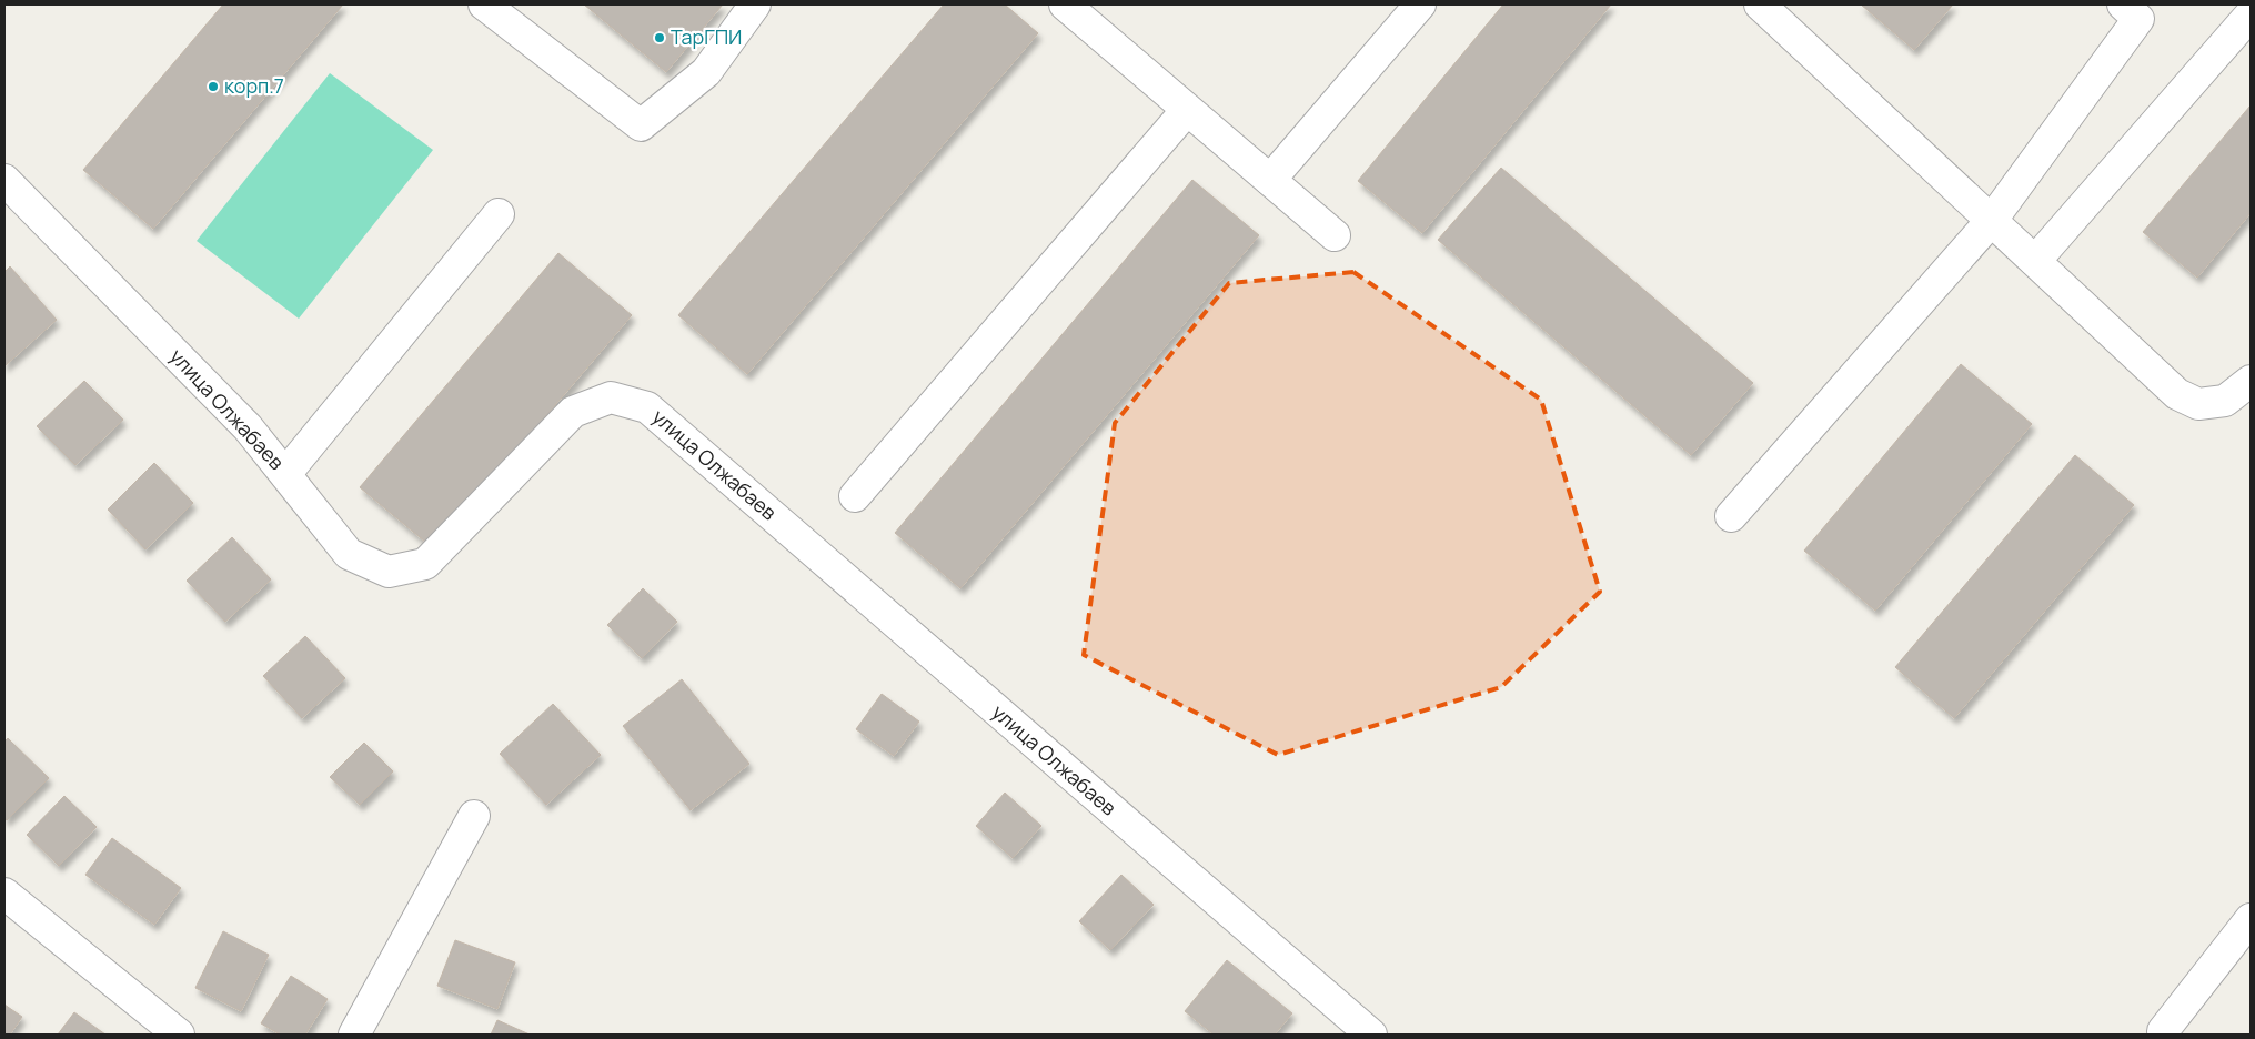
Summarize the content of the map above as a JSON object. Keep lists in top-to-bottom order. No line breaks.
{"streets":{"street":["улица Олжабаев"]},"places":["ТарГПИ","корп.7"]}
